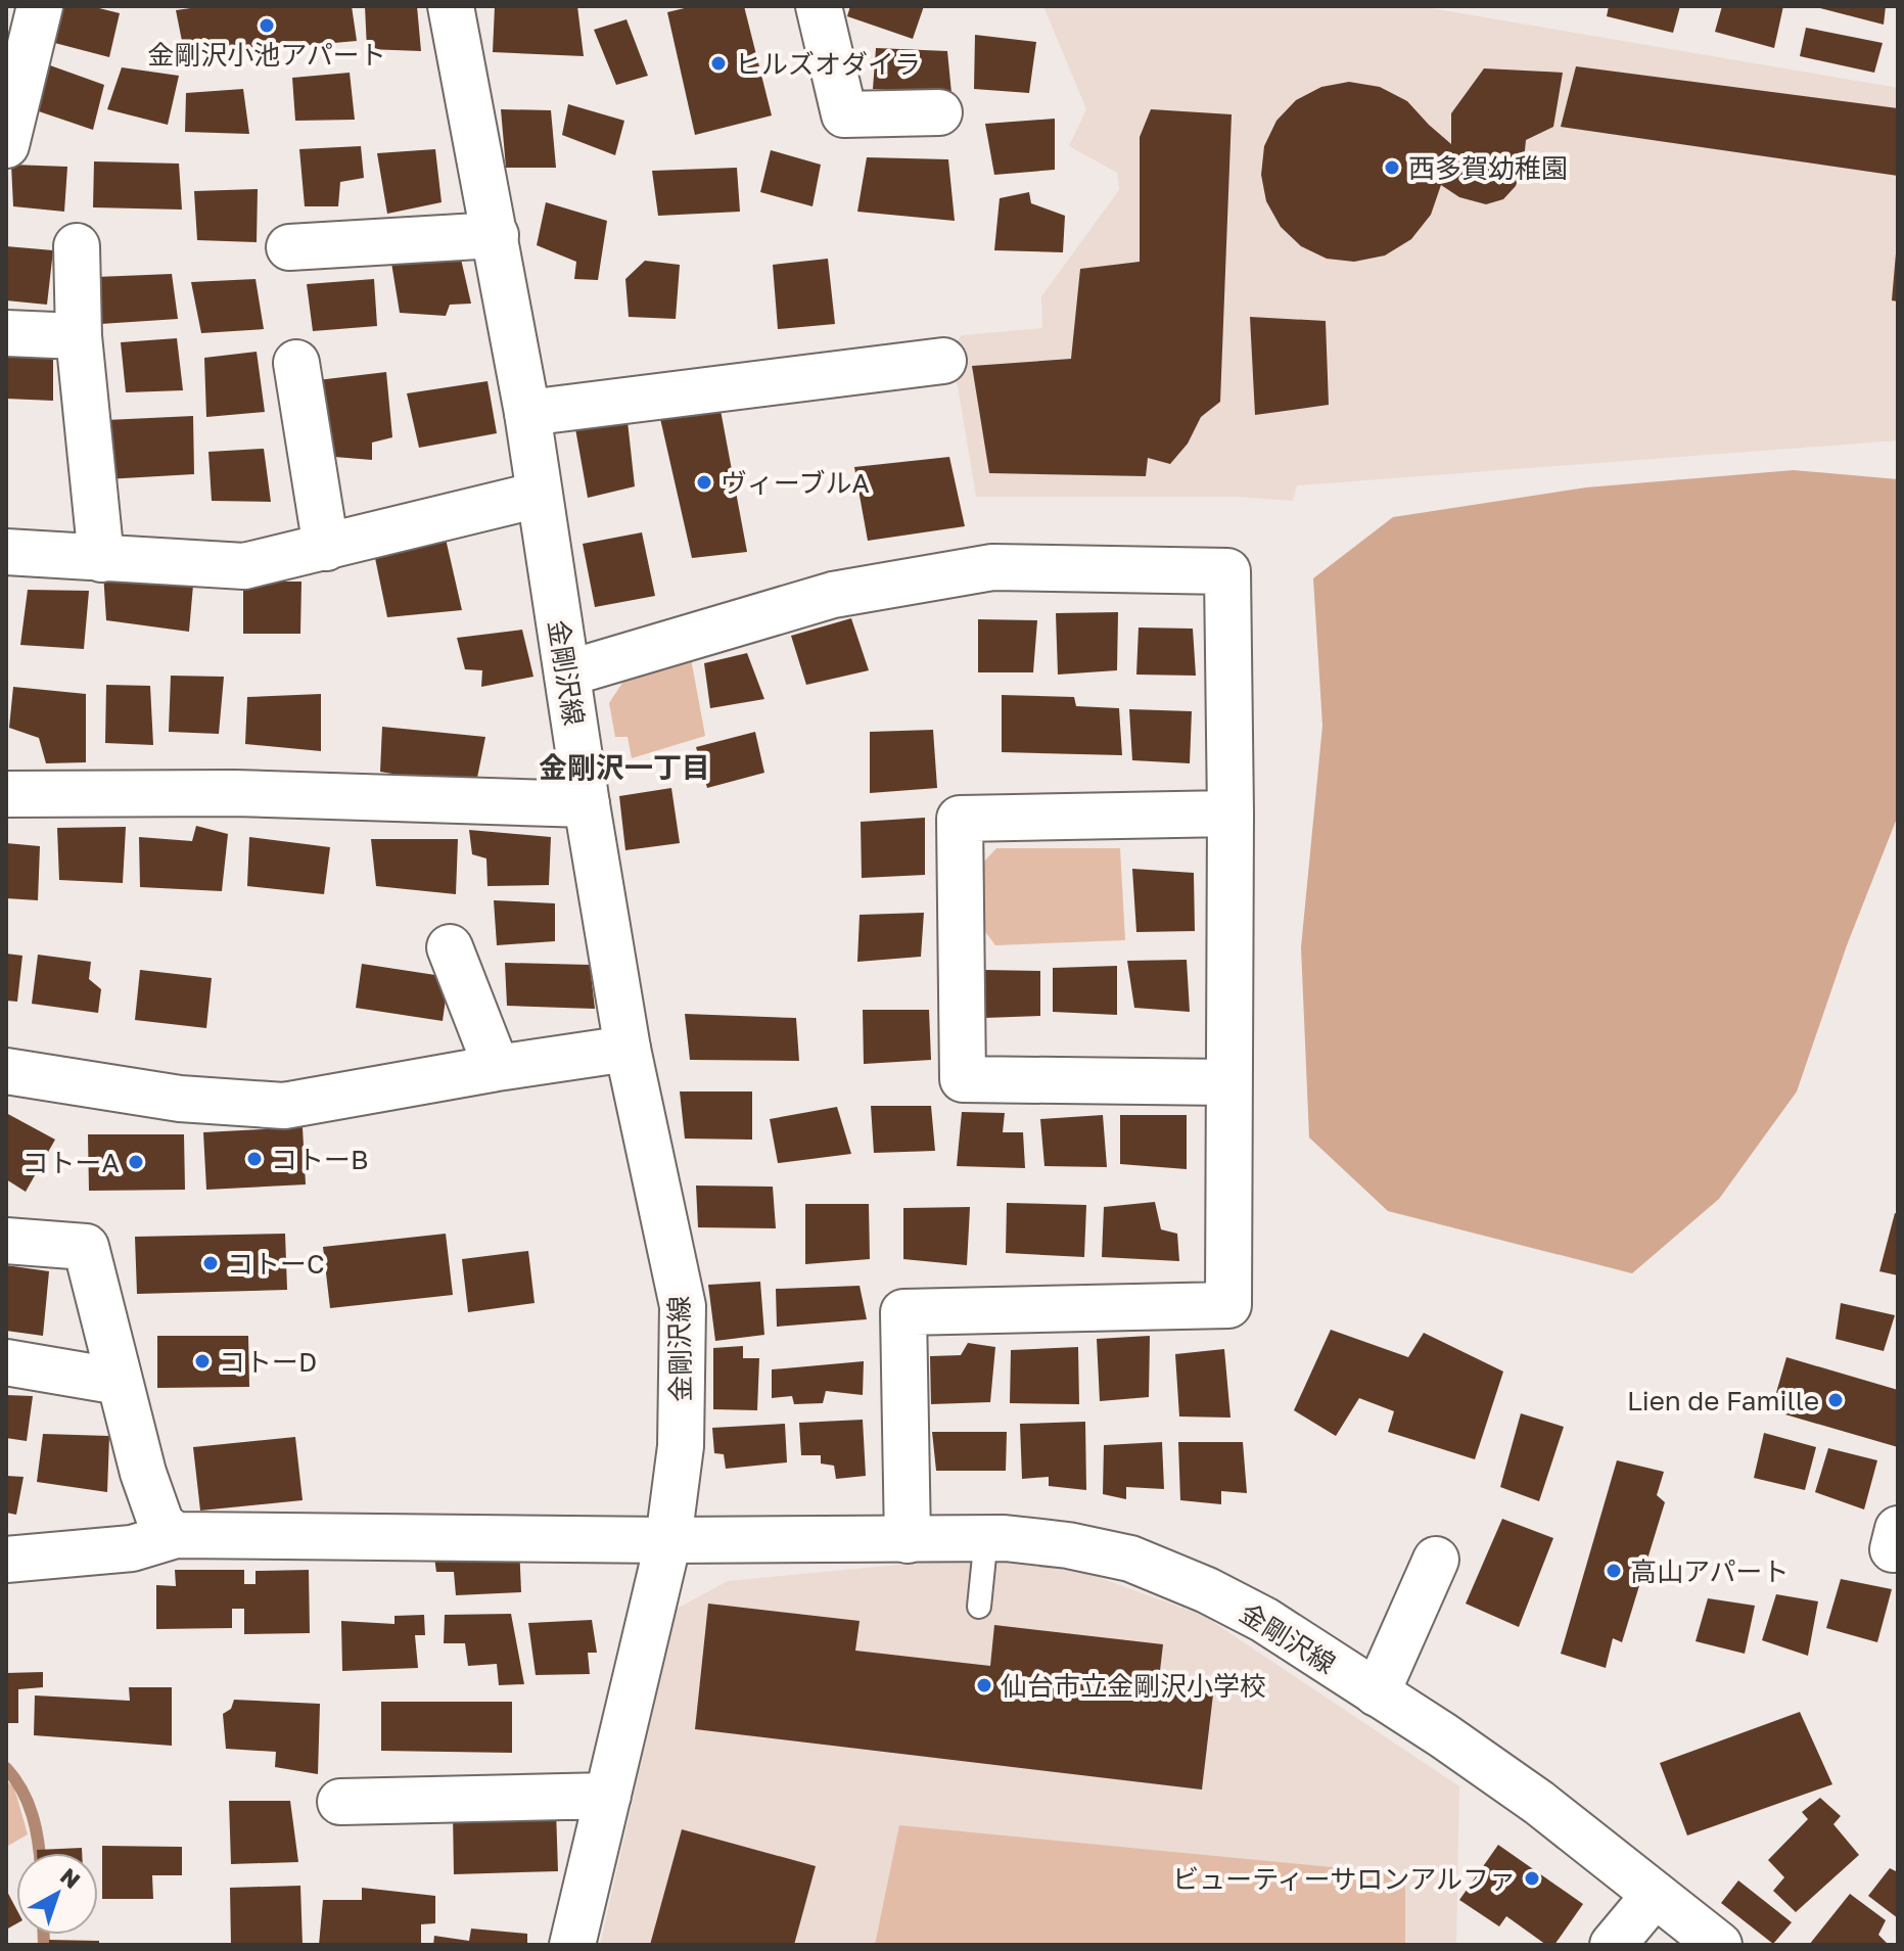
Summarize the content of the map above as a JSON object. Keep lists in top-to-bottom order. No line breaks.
{"streets":{"street":["金剛沢線"]},"districts":["金剛沢一丁目"],"places":["金剛沢小池アパート","ヒルズオダイラ","西多賀幼稚園","ヴィーブルA","コトーB","コトーA","コトーC","コトーD","Lien de Famille","高山アパート","仙台市立金剛沢小学校","ビューティーサロンアルファ"],"north":"top right"}
